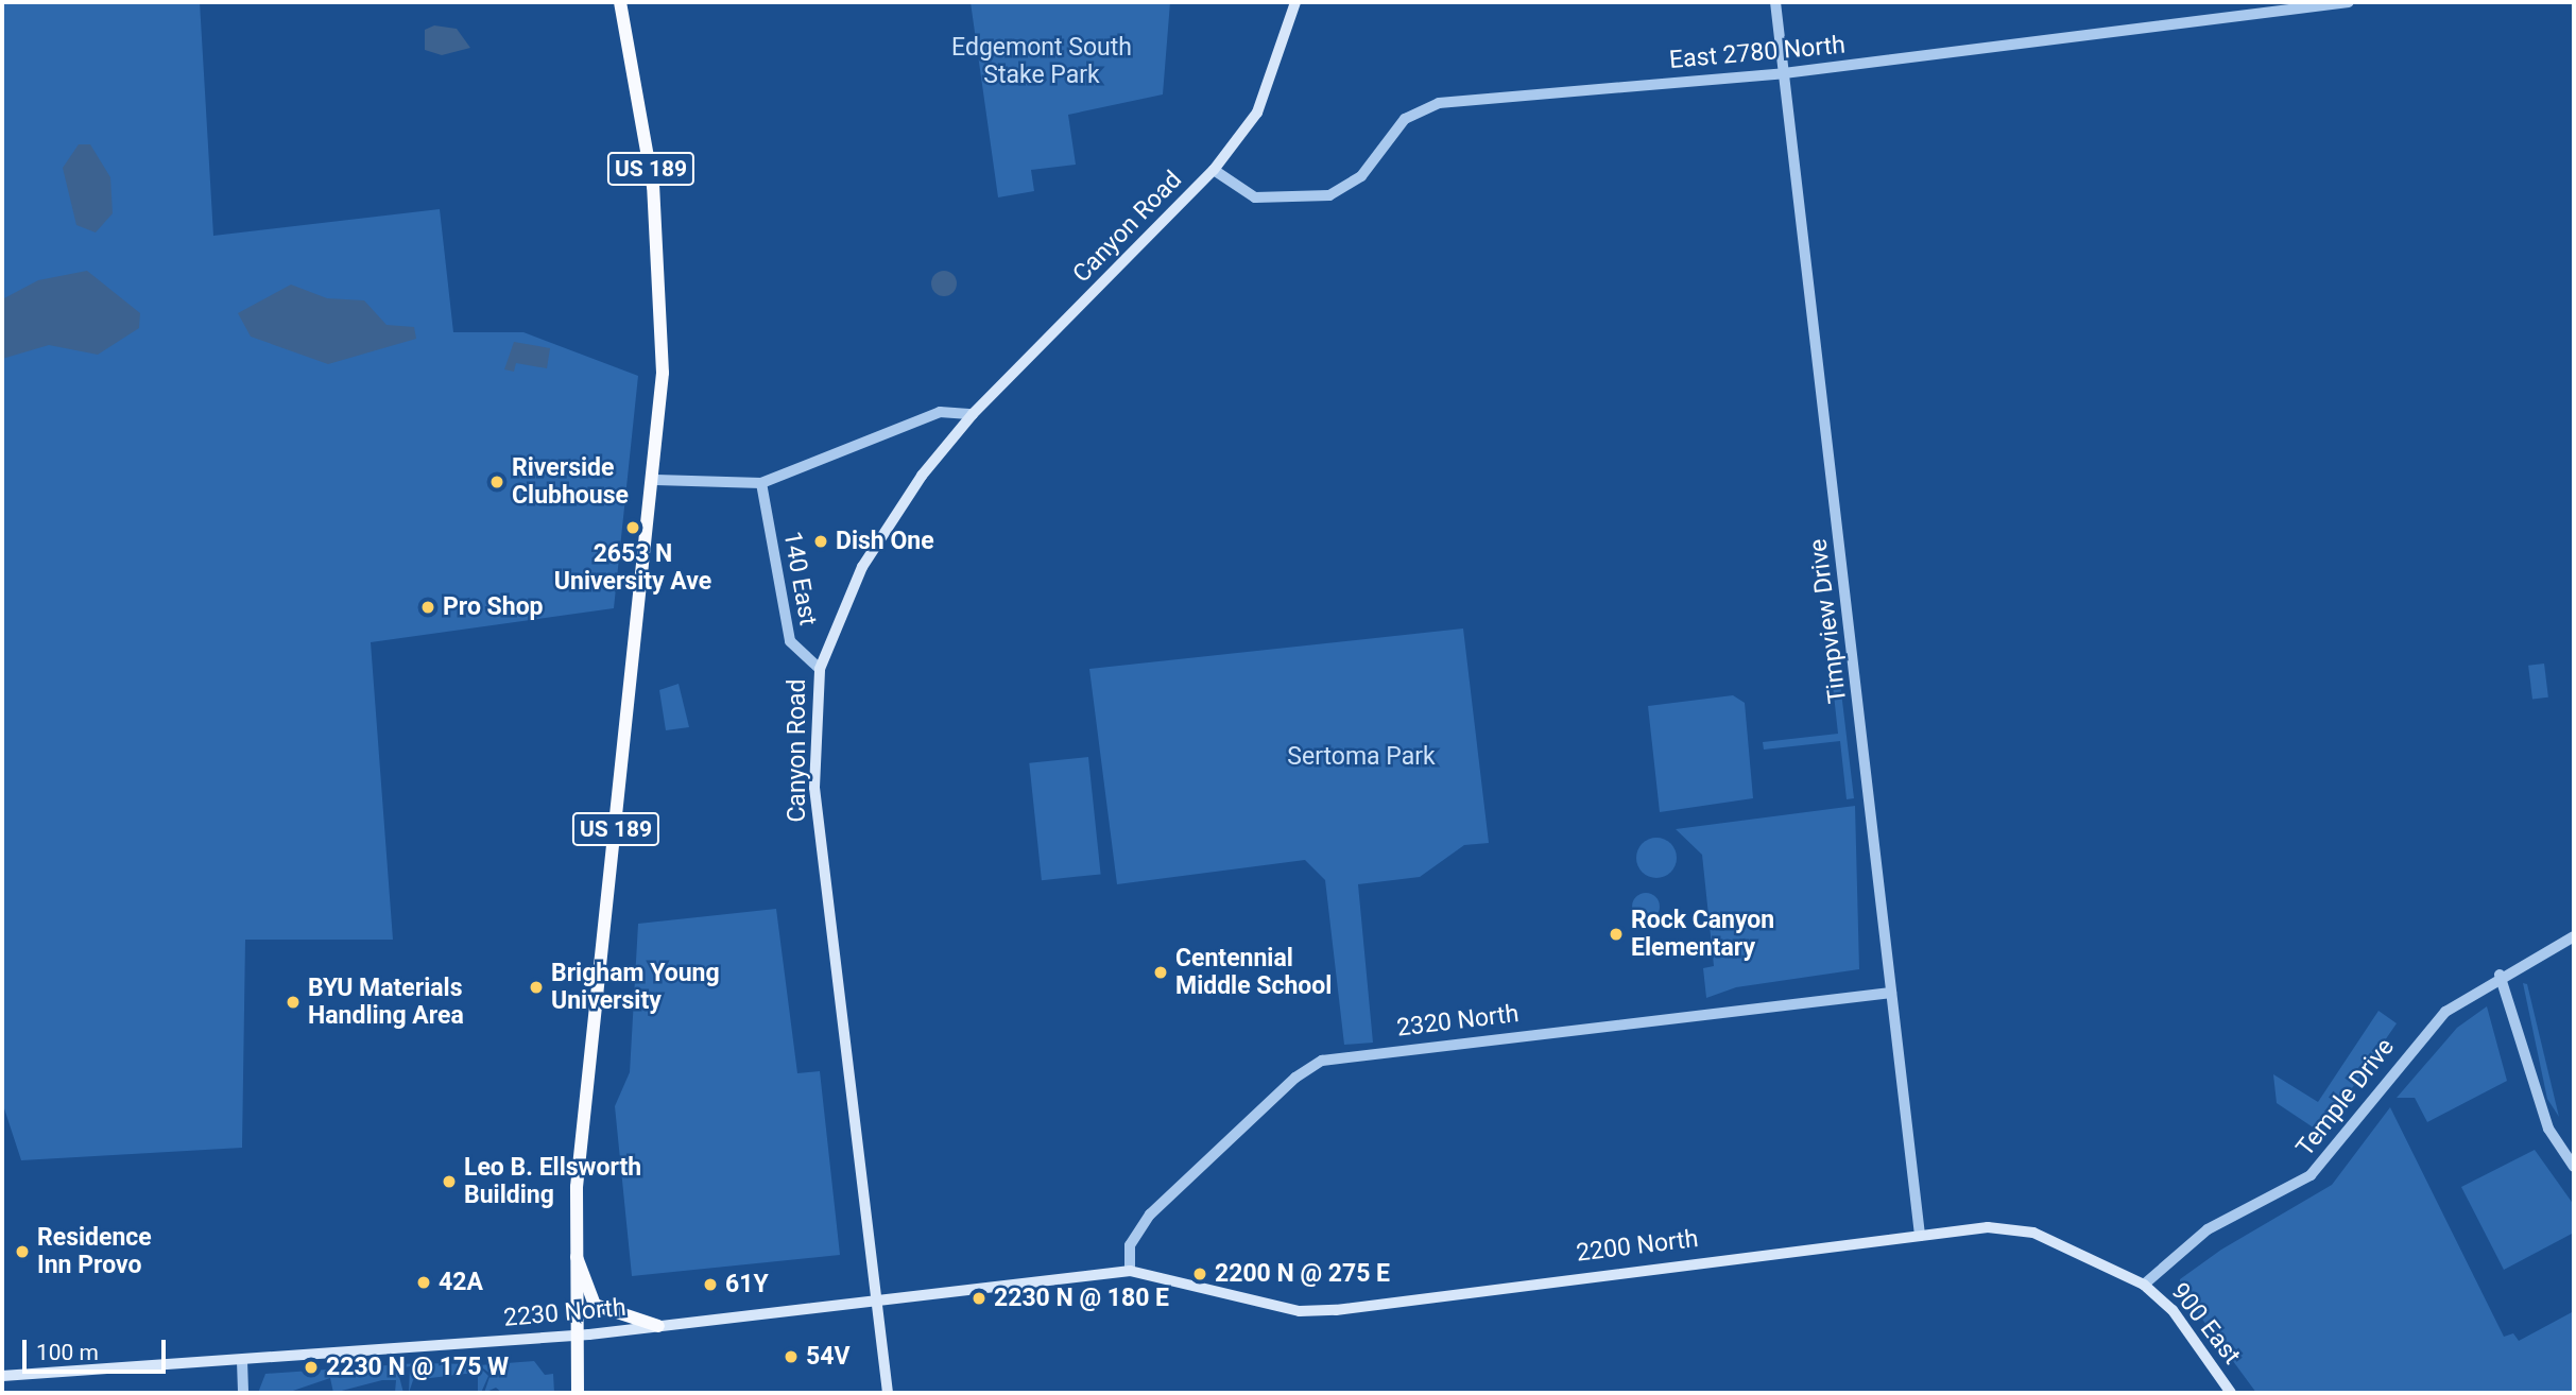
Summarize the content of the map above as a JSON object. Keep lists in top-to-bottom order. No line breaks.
{"streets":{"highway":["US 189"],"main road":["Canyon Road","2200 North","2230 North","900 East"],"street":["East 2780 North","140 East","Timpview Drive","2320 North","Temple Drive"]},"crossings":[["East 2780 North","Canyon Road"],["East 2780 North","Timpview Drive"],["US 189","2230 North"],["Canyon Road","140 East"],["Canyon Road","2230 North"],["Timpview Drive","2320 North"],["Timpview Drive","2200 North"],["2320 North","2200 North"],["2320 North","2230 North"],["Temple Drive","2200 North"],["Temple Drive","900 East"],["2200 North","2230 North"],["2200 North","900 East"]],"parks":["Edgemont South Stake Park","Sertoma Park"],"places":["Riverside Clubhouse","2653 N University Ave","Dish One","Pro Shop","Rock Canyon Elementary","Centennial Middle School","Brigham Young University","BYU Materials Handling Area","Leo B. Ellsworth Building","Residence Inn Provo","2200 N @ 275 E","42A","61Y","2230 N @ 180 E","54V","2230 N @ 175 W"],"scale_bar":"100 m"}
